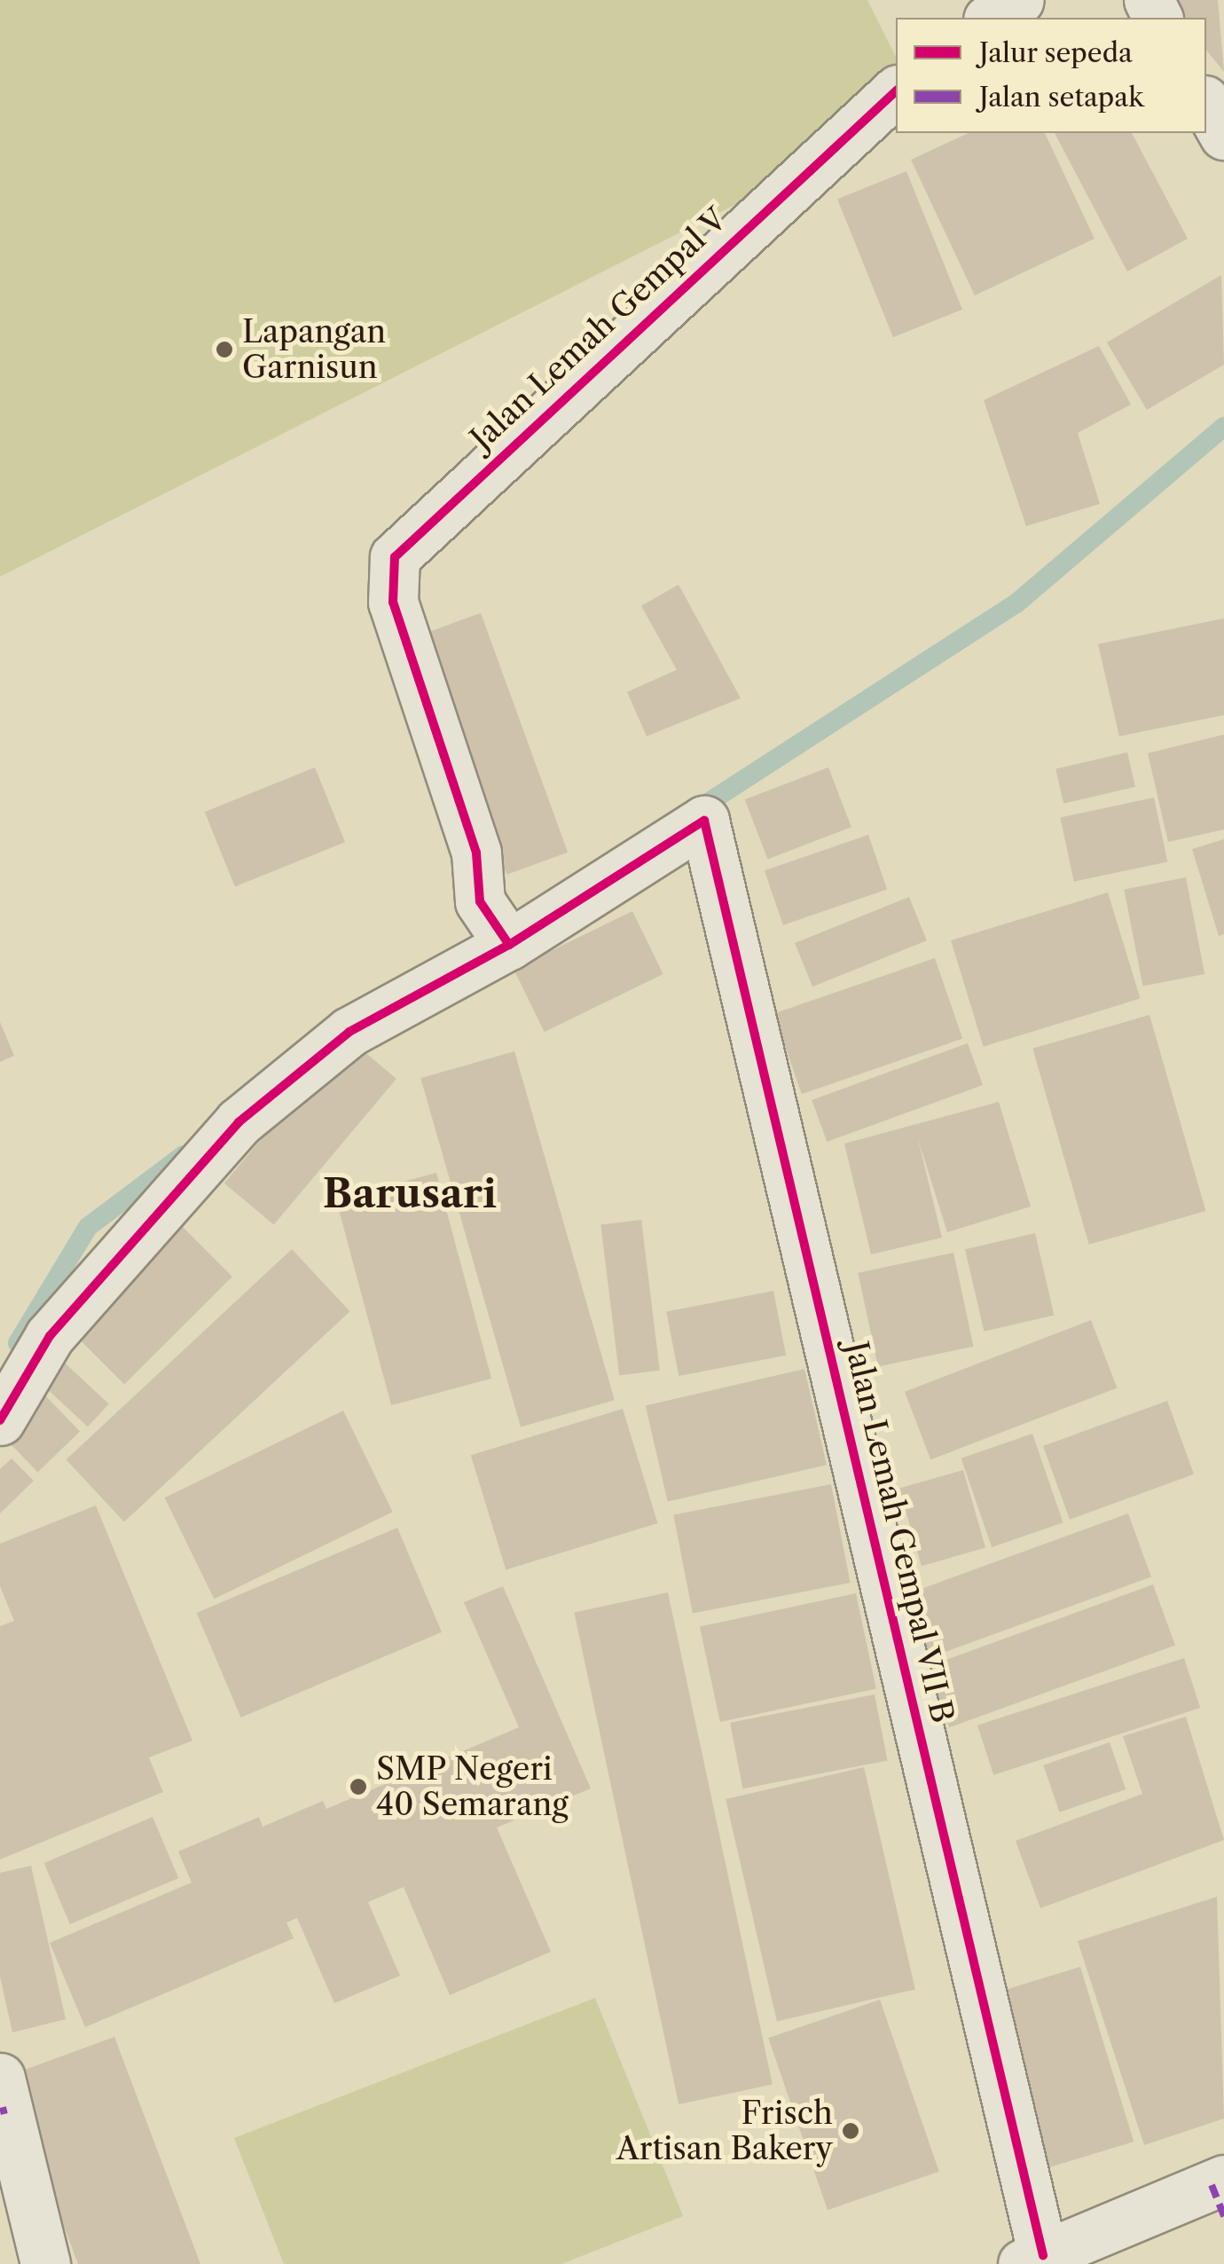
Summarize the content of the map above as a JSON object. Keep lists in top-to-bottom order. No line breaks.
{"streets":{"street":["Jalan Lemah Gempal V","Jalan Lemah Gempal VII B"]},"crossings":[["Jalan Lemah Gempal V","Jalan Lemah Gempal VII B"]],"districts":["Barusari"],"places":["Lapangan Garnisun","SMP Negeri 40 Semarang","Frisch Artisan Bakery"],"legend":["Jalur sepeda","Jalan setapak"]}
